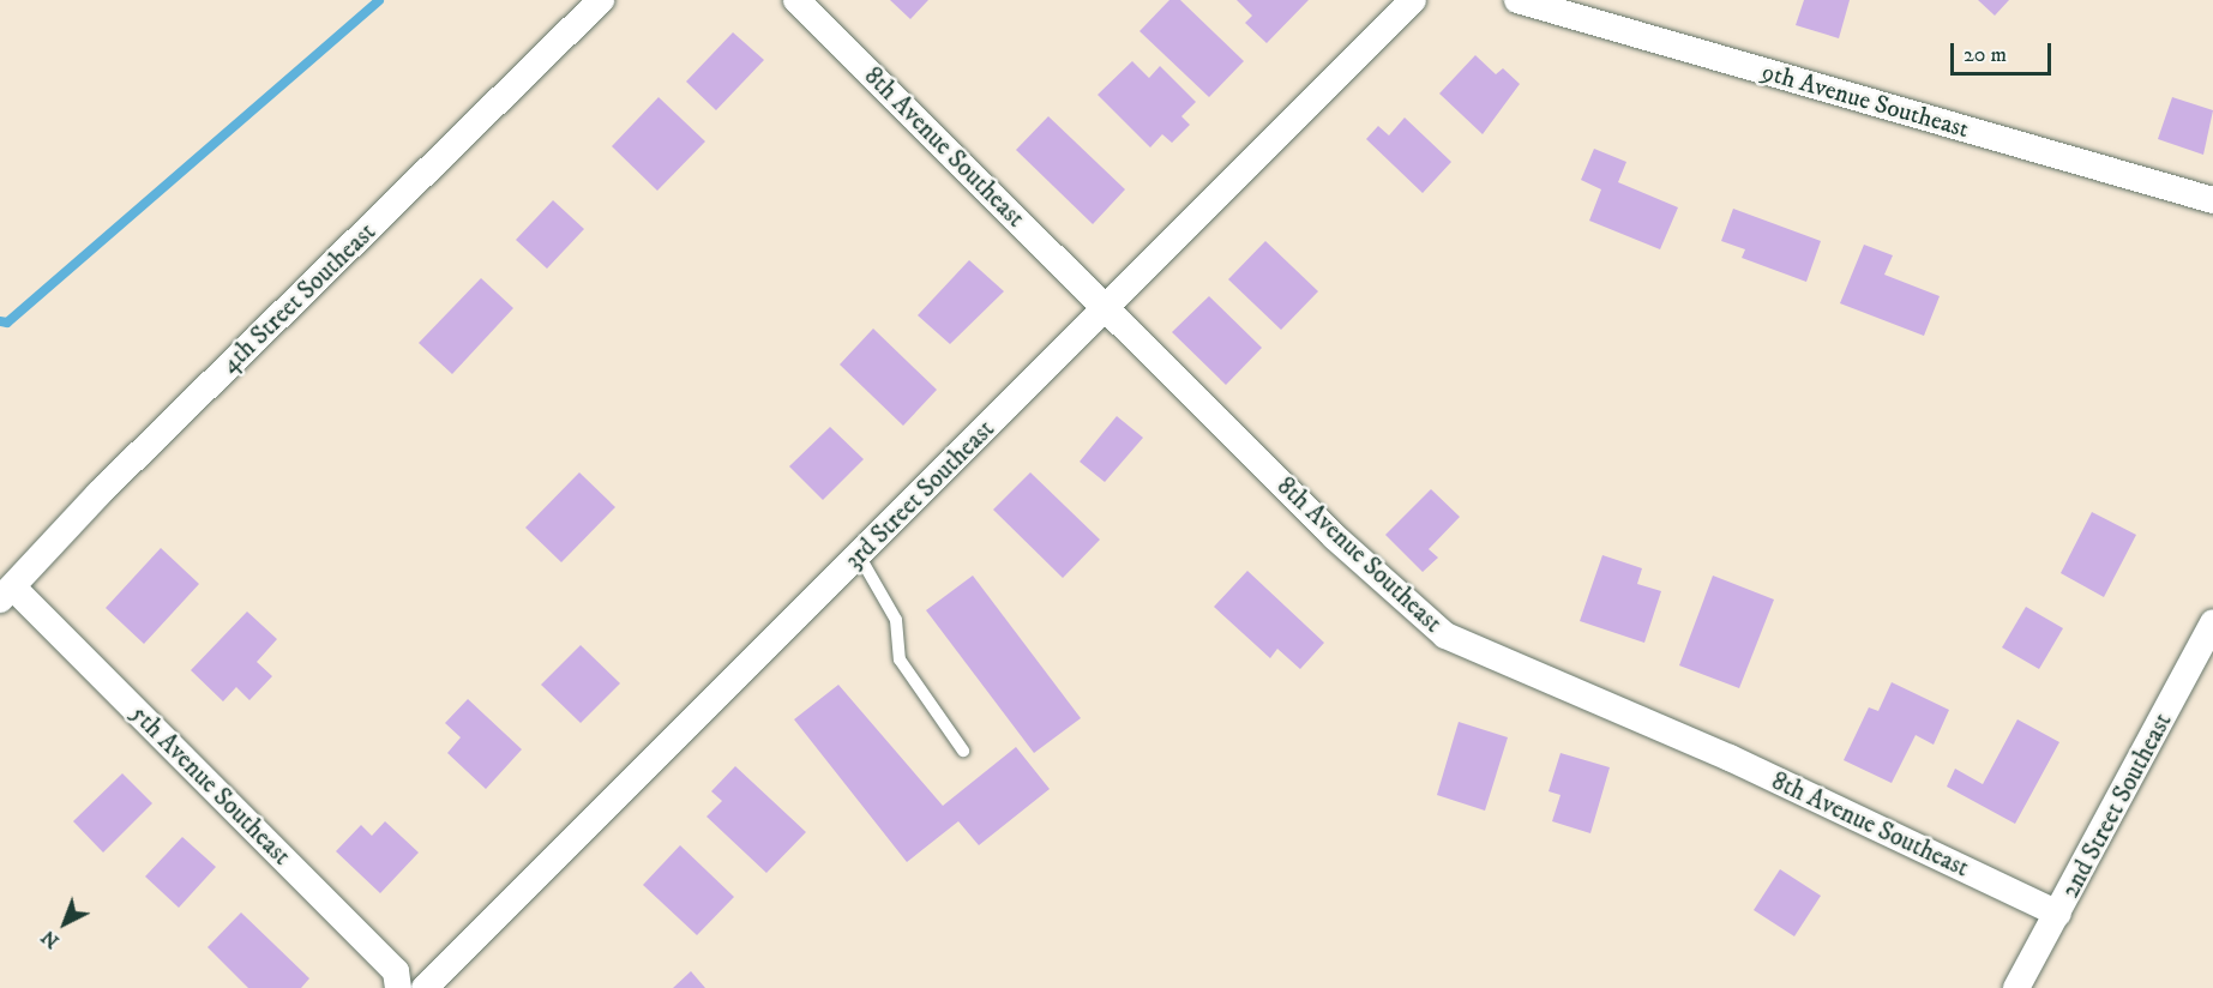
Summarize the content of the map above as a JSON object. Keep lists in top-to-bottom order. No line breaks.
{"streets":{"street":["9th Avenue Southeast","8th Avenue Southeast","4th Street Southeast","3rd Street Southeast","5th Avenue Southeast","2nd Street Southeast"]},"crossings":[["8th Avenue Southeast","3rd Street Southeast"],["8th Avenue Southeast","2nd Street Southeast"],["4th Street Southeast","5th Avenue Southeast"]],"scale_bar":"20 m","north":"bottom left"}
